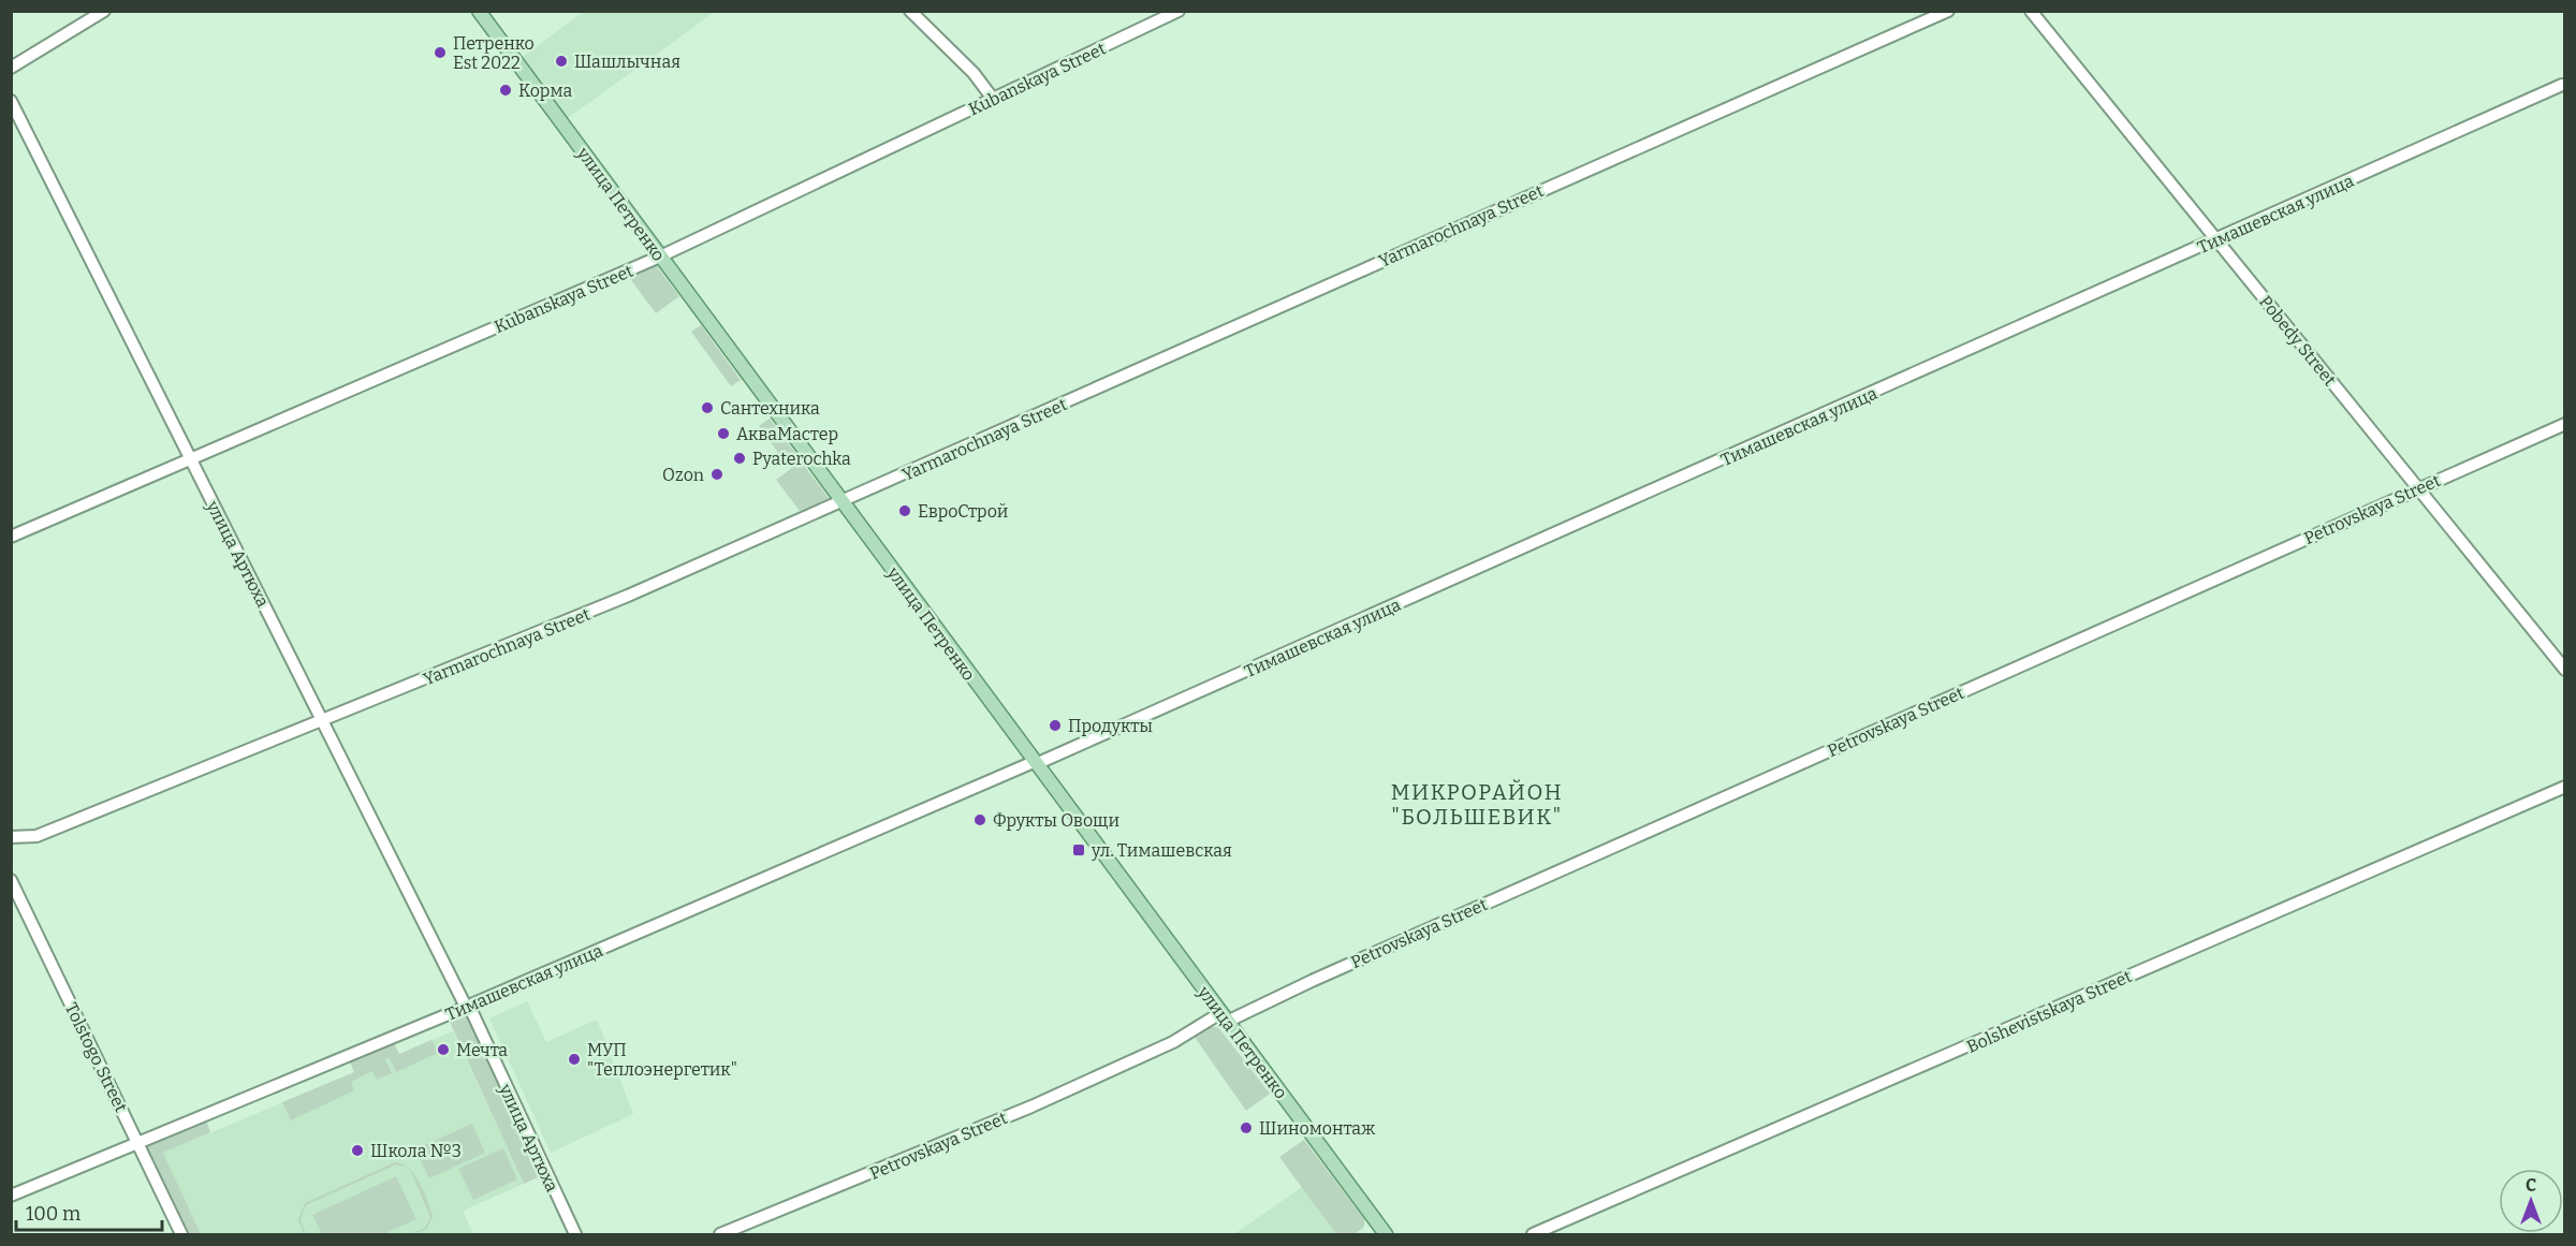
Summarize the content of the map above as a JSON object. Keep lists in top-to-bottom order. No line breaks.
{"streets":{"main road":["улица Петренко"],"street":["Kubanskaya Street","Тимашевская улица","Yarmarochnaya Street","Pobedy Street","Petrovskaya Street","улица Артюха","Bolshevistskaya Street","Tolstogo Street"]},"crossings":[["Kubanskaya Street","улица Петренко"],["Kubanskaya Street","улица Артюха"],["улица Петренко","Тимашевская улица"],["улица Петренко","Yarmarochnaya Street"],["улица Петренко","Petrovskaya Street"],["Тимашевская улица","Pobedy Street"],["Тимашевская улица","улица Артюха"],["Тимашевская улица","Tolstogo Street"],["Yarmarochnaya Street","улица Артюха"],["Pobedy Street","Petrovskaya Street"]],"districts":["МИКРОРАЙОН \"БОЛЬШЕВИК\""],"places":{"other":["Петренко Est 2022","Шашлычная","Корма","Сантехника","АкваМастер","Pyaterochka","Ozon","ЕвроСтрой","Продукты","Фрукты Овощи","Мечта","МУП \"Теплоэнергетик\"","Шиномонтаж","Школа №3"],"transit":["ул. Тимашевская"]},"scale_bar":"100 m","north":"top"}
